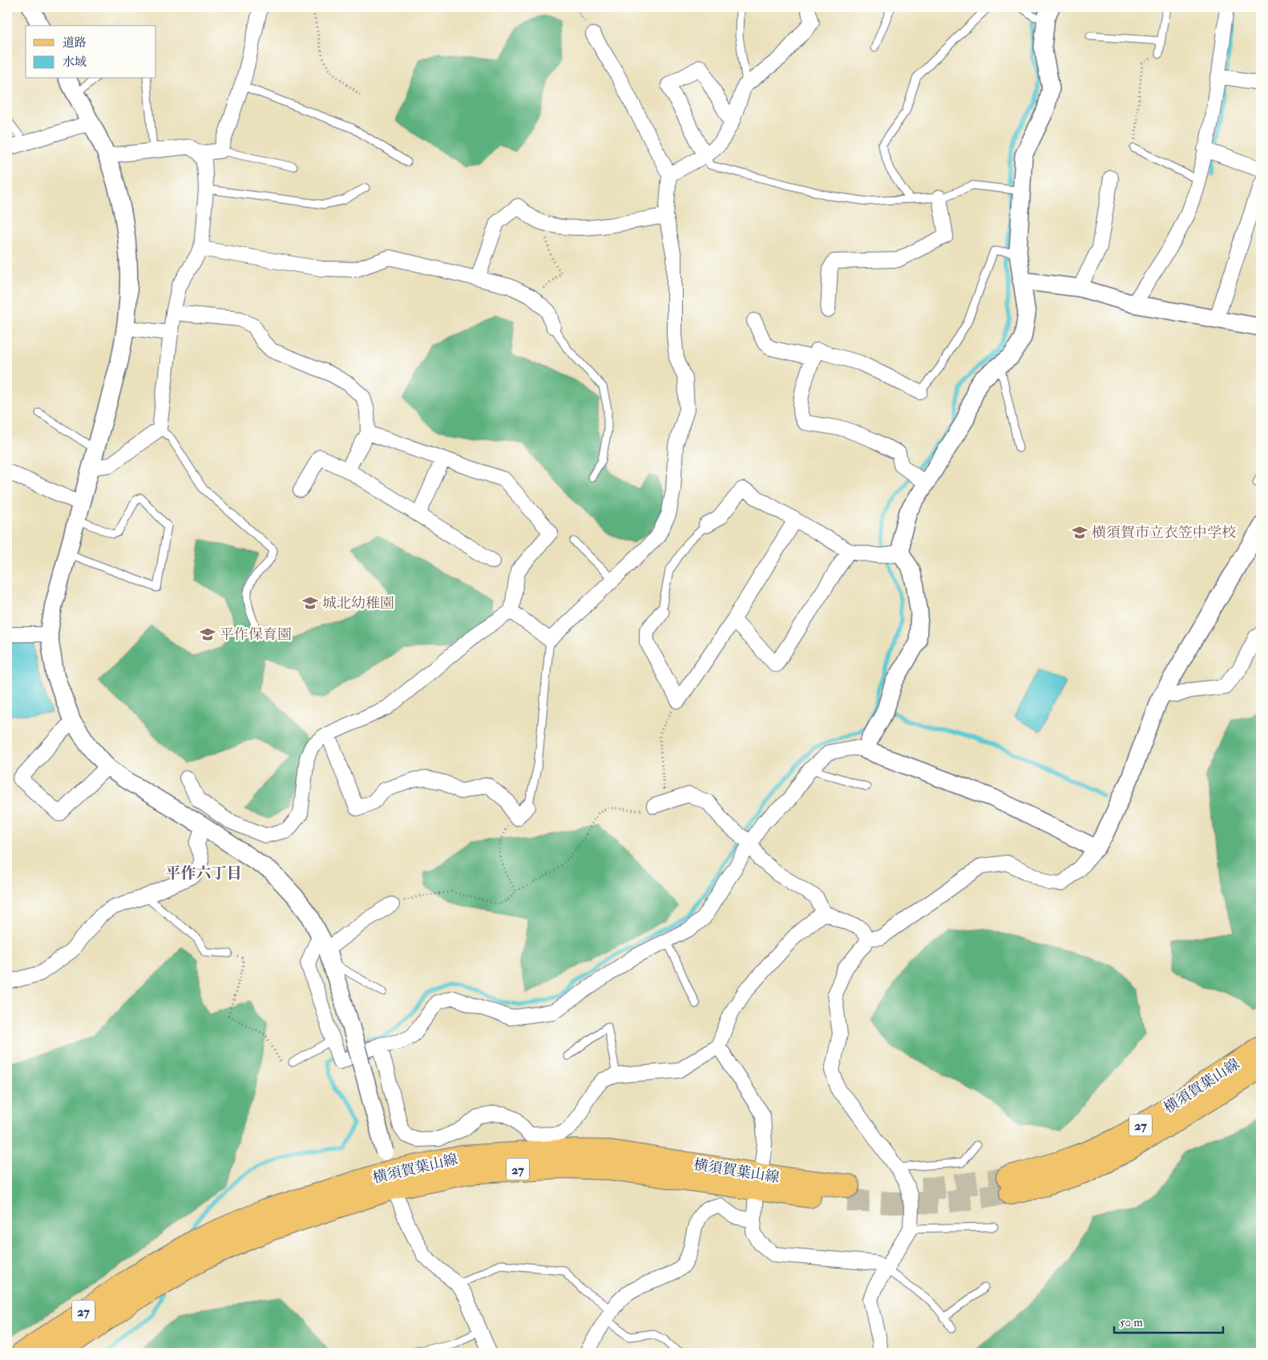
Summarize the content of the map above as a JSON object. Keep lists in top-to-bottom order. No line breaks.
{"streets":{"main road":["横須賀葉山線","27"]},"districts":["平作六丁目"],"places":{"school or university":["横須賀市立衣笠中学校","城北幼稚園","平作保育園"]},"legend":["道路","水域"],"scale_bar":"50 m"}
